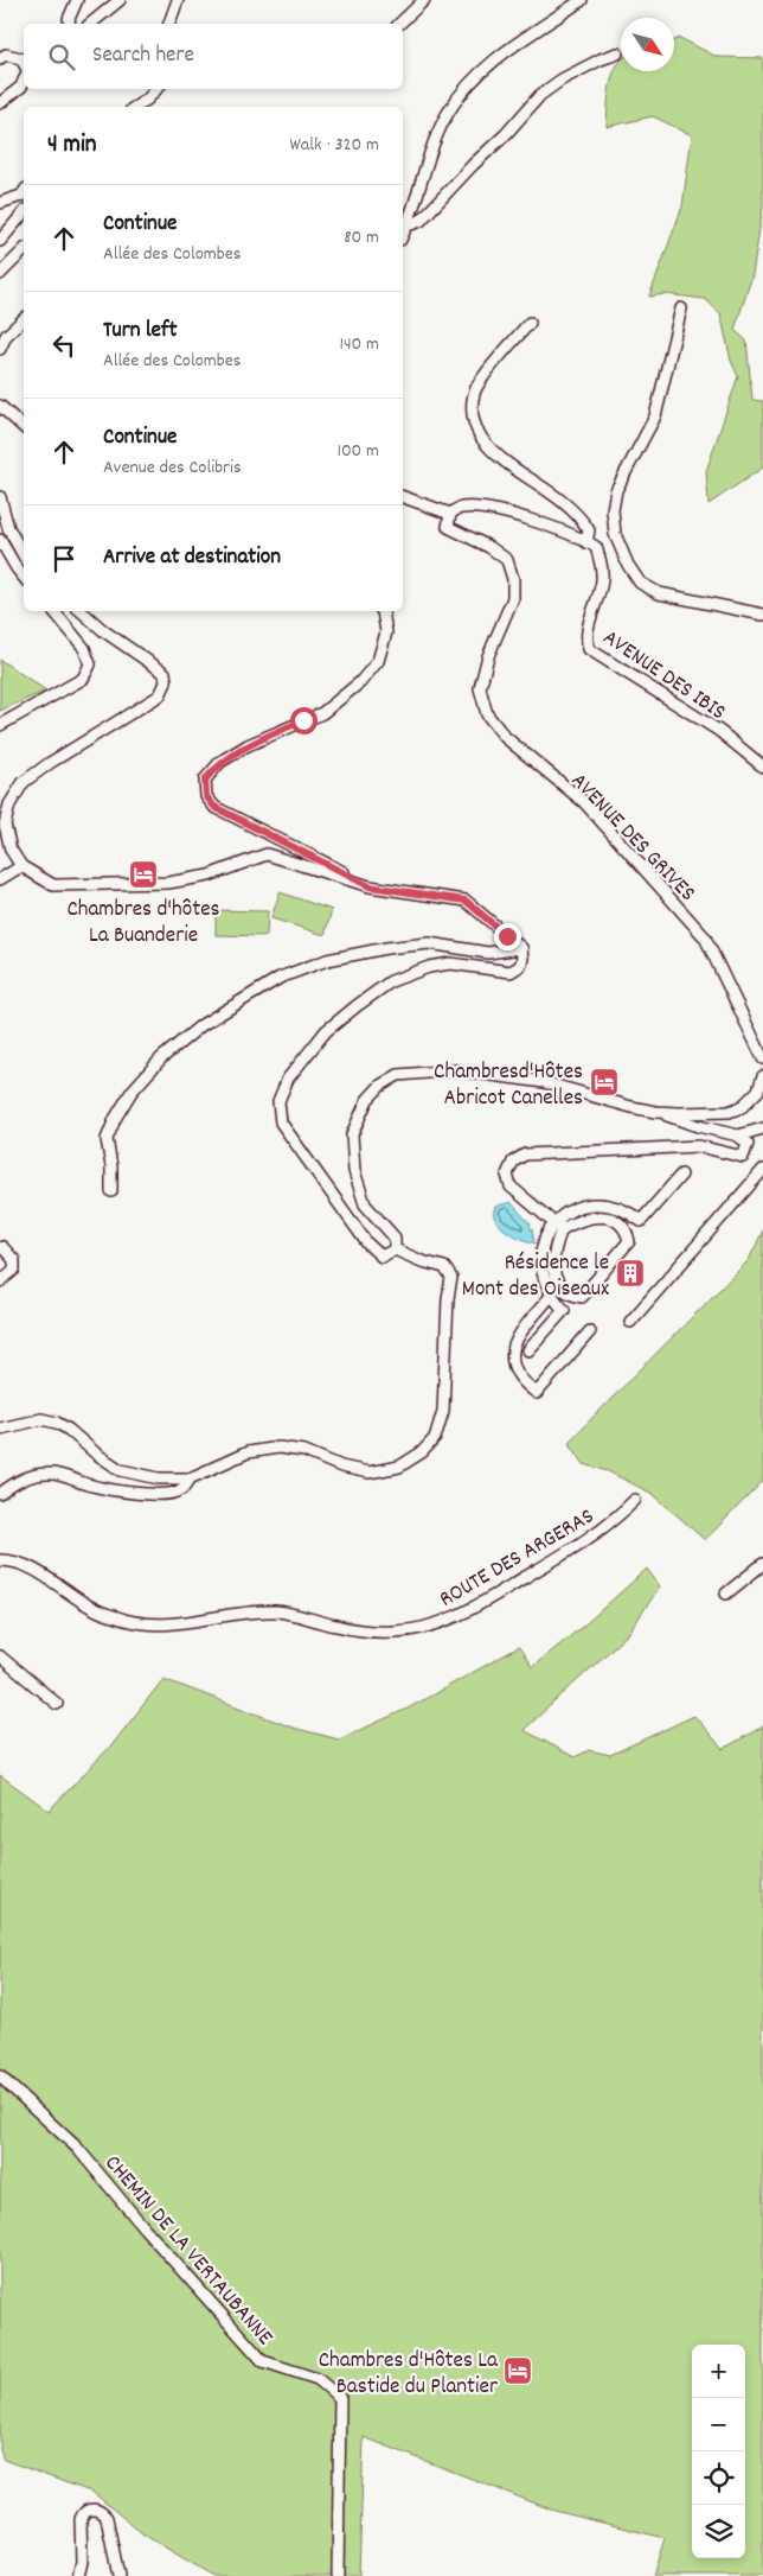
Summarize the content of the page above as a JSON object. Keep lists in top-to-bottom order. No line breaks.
{"streets":{"street":["AVENUE DES IBIS","AVENUE DES GRIVES","ROUTE DES ARGERAS","CHEMIN DE LA VERTAUBANNE"]},"places":{"hotel":["Chambres d'hôtes La Buanderie","Chambresd'Hôtes Abricot Canelles","Chambres d'Hôtes La Bastide du Plantier"],"building":["Résidence le Mont des Oiseaux"]},"north":"bottom right","page":{"search":"Search here","heading":["4 min","Walk · 320 m"],"list":[["Continue","Allée des Colombes","80 m"],["Turn left","Allée des Colombes","140 m"],["Continue","Avenue des Colibris","100 m"],"Arrive at destination"],"map_buttons":["+","−"]}}
